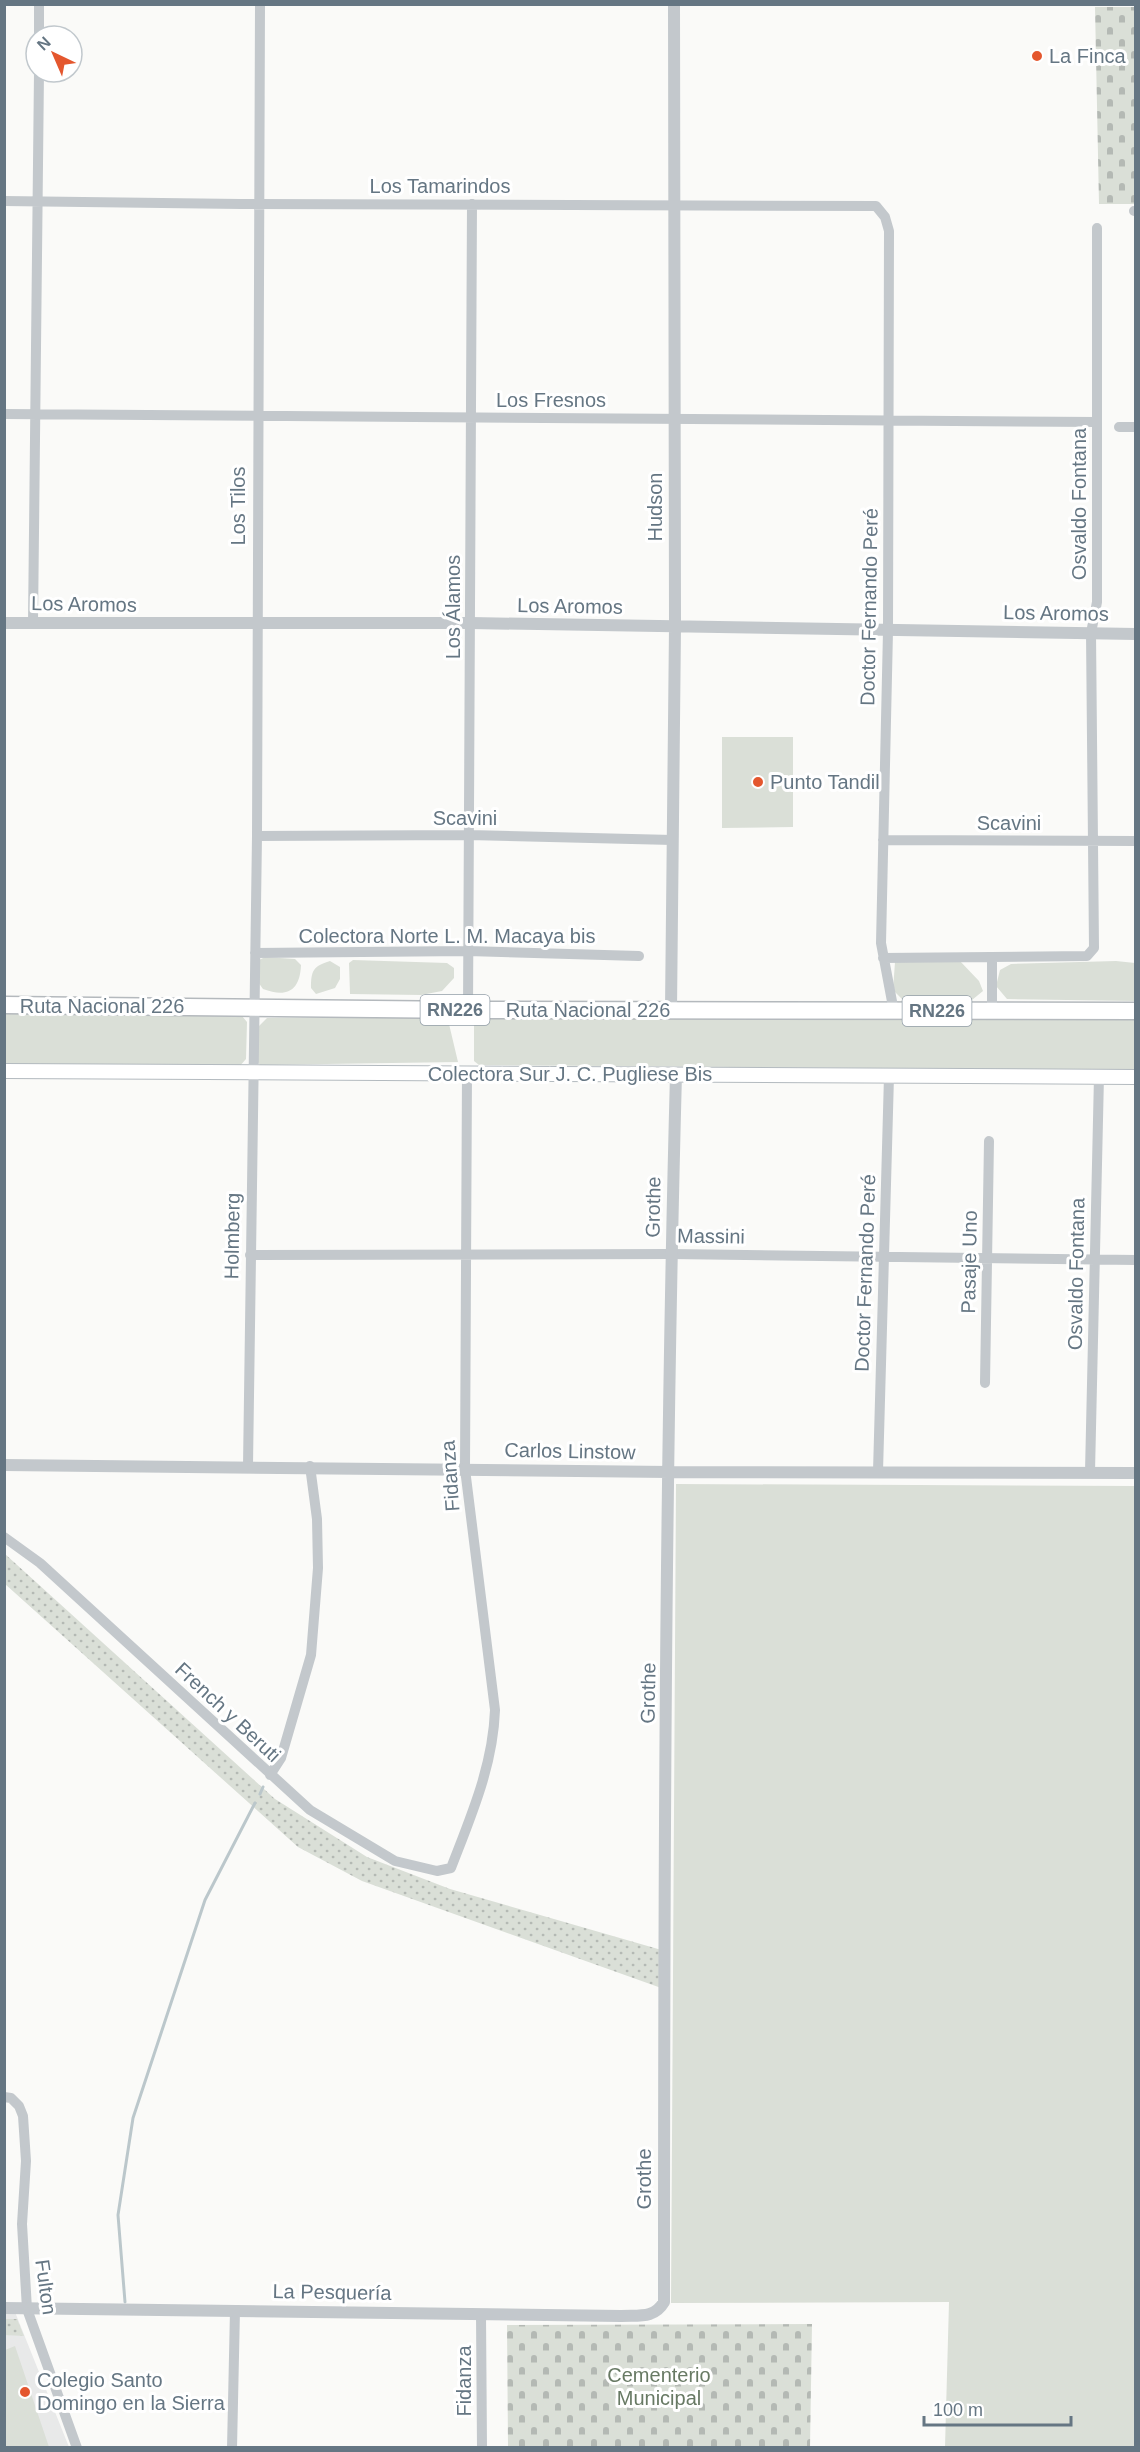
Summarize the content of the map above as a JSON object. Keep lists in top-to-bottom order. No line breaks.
{"streets":{"highway":["Ruta Nacional 226","RN226"],"main road":["Colectora Sur J. C. Pugliese Bis"],"street":["Los Tamarindos","Los Fresnos","Osvaldo Fontana","Los Tilos","Hudson","Los Aromos","Los Álamos","Doctor Fernando Peré","Scavini","Colectora Norte L. M. Macaya bis","Grothe","Holmberg","Massini","Pasaje Uno","Carlos Linstow","Fidanza","French y Beruti","Fulton","La Pesquería"]},"crossings":[["Los Tamarindos","Los Tilos"],["Los Tamarindos","Hudson"],["Los Tamarindos","Los Álamos"],["Los Tamarindos","Doctor Fernando Peré"],["Los Fresnos","Osvaldo Fontana"],["Los Fresnos","Los Tilos"],["Los Fresnos","Hudson"],["Los Fresnos","Los Álamos"],["Los Fresnos","Doctor Fernando Peré"],["Osvaldo Fontana","Los Aromos"],["Osvaldo Fontana","Scavini"],["Osvaldo Fontana","Colectora Sur J. C. Pugliese Bis"],["Osvaldo Fontana","Massini"],["Osvaldo Fontana","Carlos Linstow"],["Los Tilos","Los Aromos"],["Los Tilos","Scavini"],["Los Tilos","Colectora Norte L. M. Macaya bis"],["Los Tilos","Ruta Nacional 226"],["Los Tilos","Holmberg"],["Hudson","Los Aromos"],["Hudson","Scavini"],["Hudson","Ruta Nacional 226"],["Los Aromos","Los Álamos"],["Los Aromos","Doctor Fernando Peré"],["Los Álamos","Scavini"],["Los Álamos","Colectora Norte L. M. Macaya bis"],["Los Álamos","Ruta Nacional 226"],["Doctor Fernando Peré","Scavini"],["Doctor Fernando Peré","Ruta Nacional 226"],["Doctor Fernando Peré","Colectora Sur J. C. Pugliese Bis"],["Doctor Fernando Peré","Massini"],["Doctor Fernando Peré","Carlos Linstow"],["Ruta Nacional 226","Holmberg"],["Colectora Sur J. C. Pugliese Bis","Grothe"],["Colectora Sur J. C. Pugliese Bis","Holmberg"],["Colectora Sur J. C. Pugliese Bis","Fidanza"],["Grothe","Massini"],["Grothe","Carlos Linstow"],["Grothe","La Pesquería"],["Holmberg","Massini"],["Holmberg","Carlos Linstow"],["Massini","Pasaje Uno"],["Massini","Fidanza"],["Carlos Linstow","Fidanza"],["Fidanza","French y Beruti"],["Fidanza","La Pesquería"],["Fulton","La Pesquería"]],"parks":["Cementerio Municipal"],"places":["La Finca","Punto Tandil","Colegio Santo Domingo en la Sierra"],"scale_bar":"100 m","north":"top left"}
